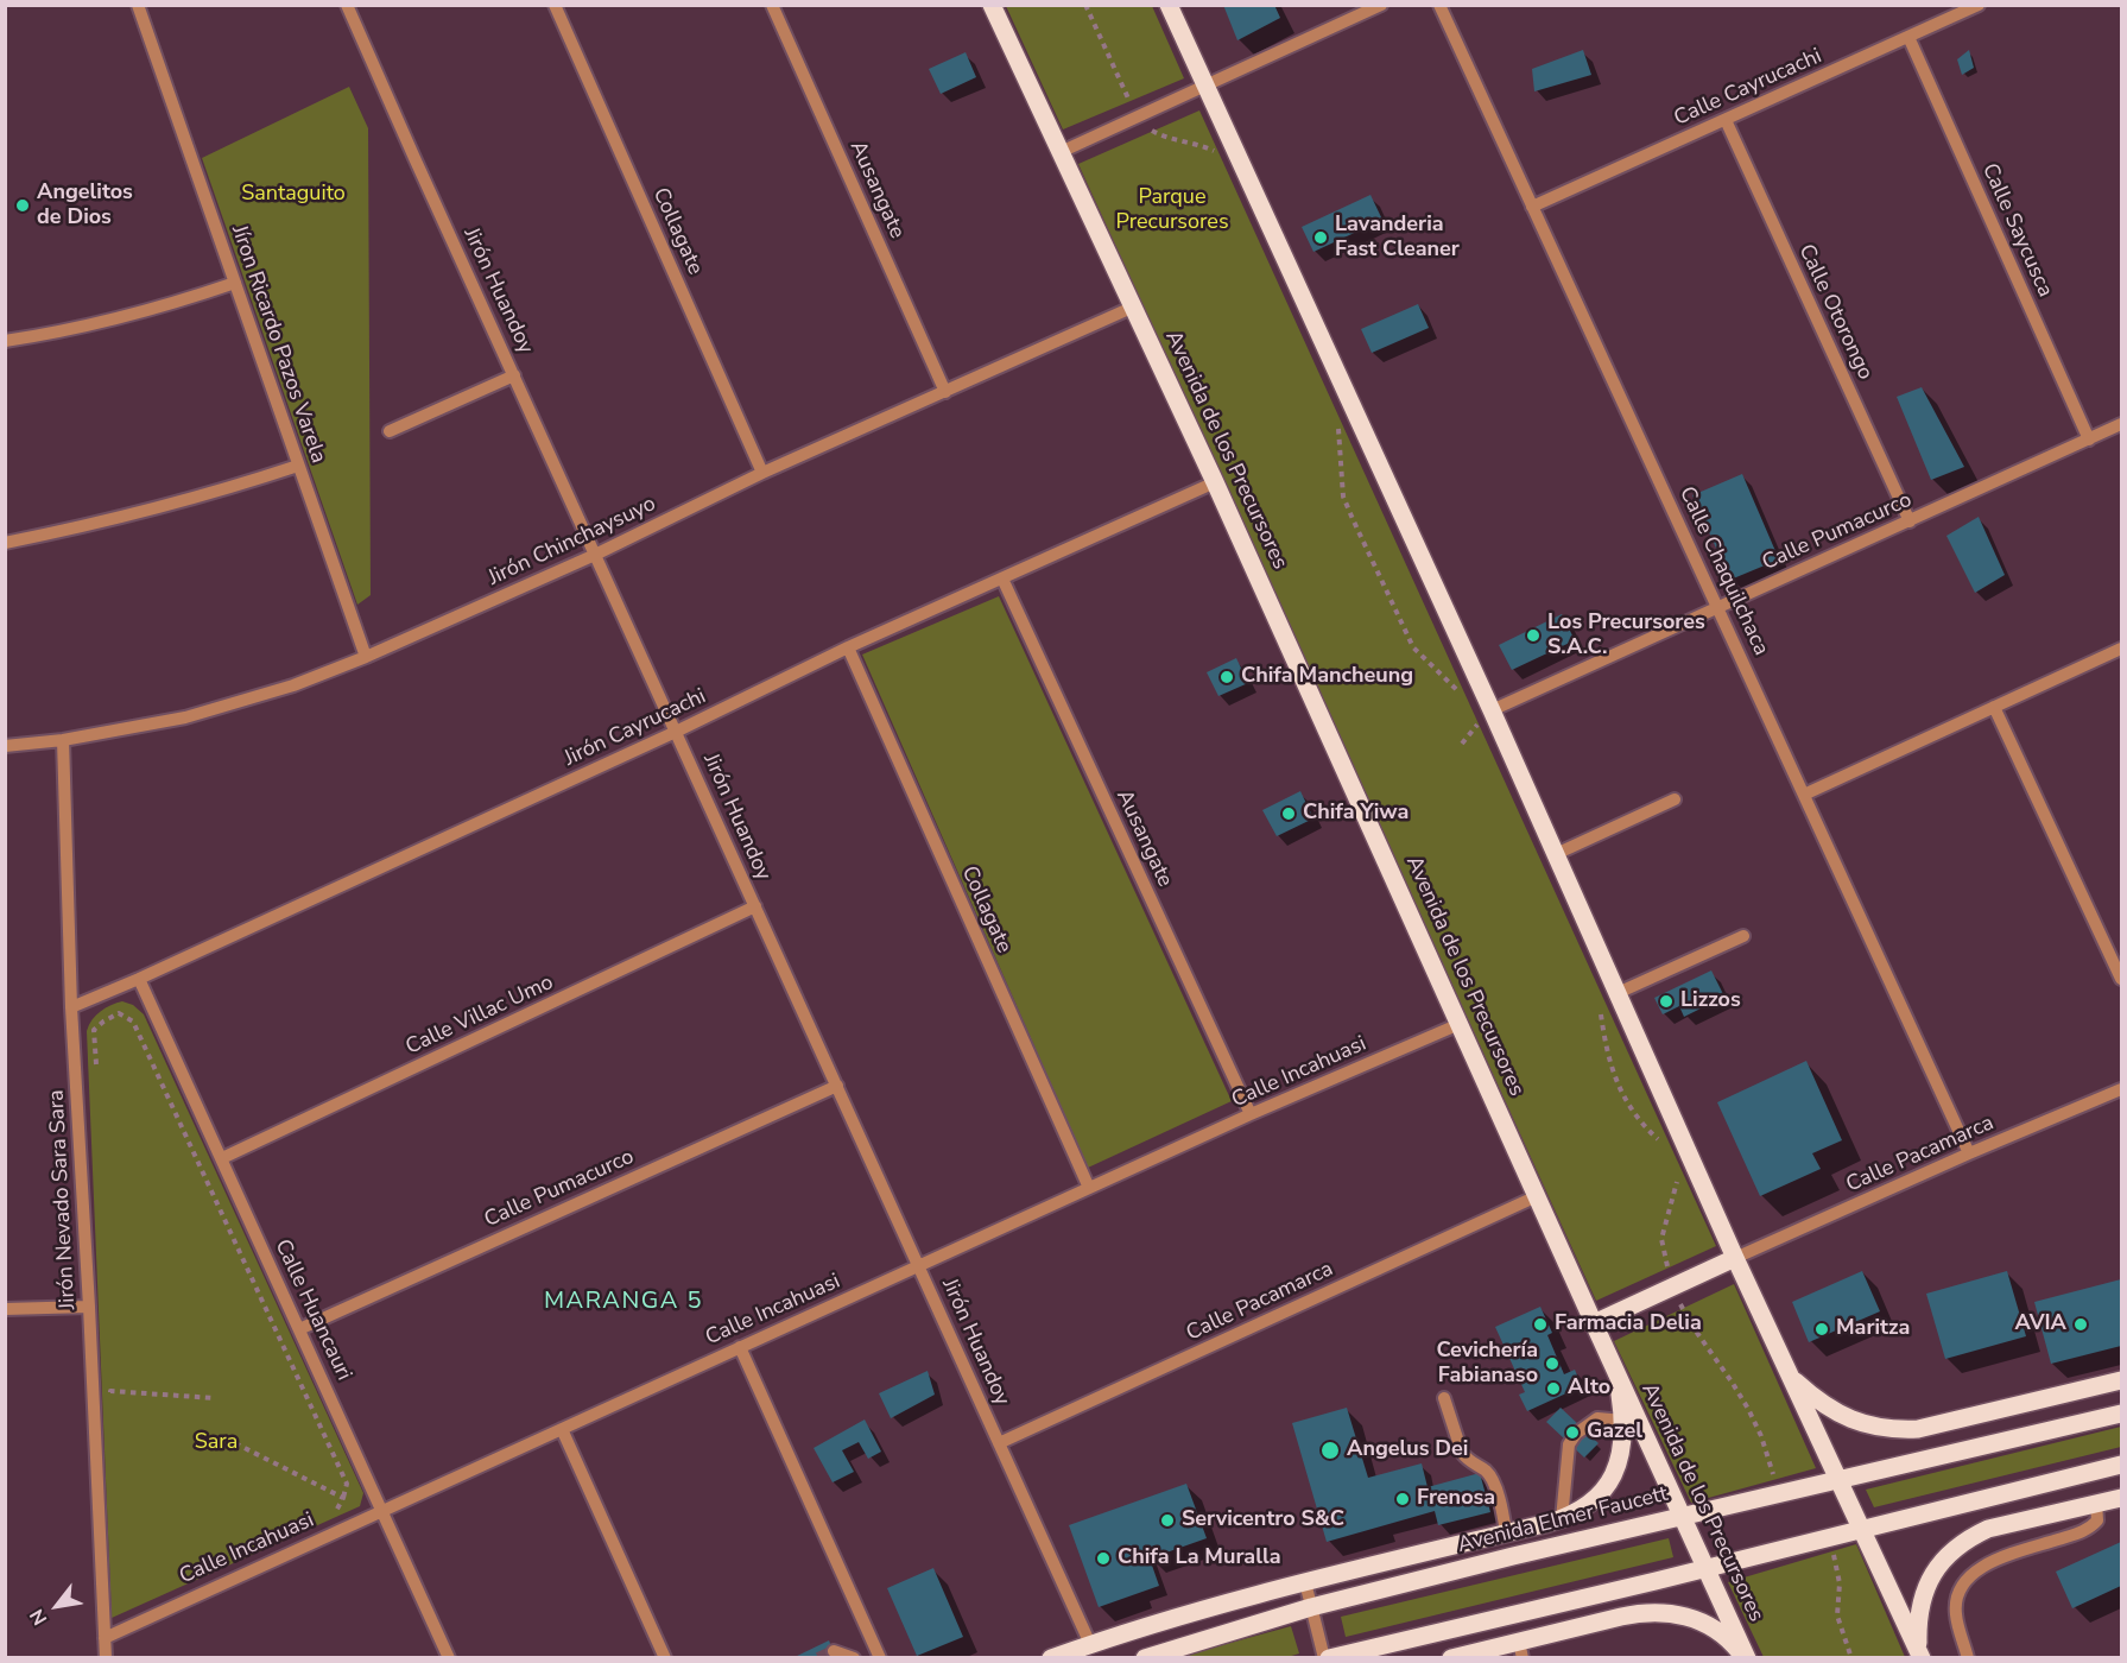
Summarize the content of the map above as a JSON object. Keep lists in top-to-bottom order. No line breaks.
{"streets":{"main road":["Avenida de los Precursores","Avenida Elmer Faucett"],"street":["Calle Cayrucachi","Ausangate","Calle Saycusca","Collagate","Jirón Huandoy","Calle Otorongo","Jíron Ricardo Pazos Varela","Calle Pumacurco","Jirón Chinchaysuyo","Calle Chaquilchaca","Jirón Cayrucachi","Calle Villac Umo","Calle Incahuasi","Calle Pacamarca","Jirón Nevado Sara Sara","Calle Huancauri"]},"crossings":[["Calle Cayrucachi","Calle Saycusca"],["Calle Cayrucachi","Calle Otorongo"],["Calle Cayrucachi","Calle Chaquilchaca"],["Ausangate","Jirón Chinchaysuyo"],["Ausangate","Jirón Cayrucachi"],["Ausangate","Calle Incahuasi"],["Calle Saycusca","Calle Pumacurco"],["Collagate","Jirón Chinchaysuyo"],["Collagate","Jirón Cayrucachi"],["Collagate","Calle Incahuasi"],["Jirón Huandoy","Calle Pumacurco"],["Jirón Huandoy","Jirón Chinchaysuyo"],["Jirón Huandoy","Jirón Cayrucachi"],["Jirón Huandoy","Calle Villac Umo"],["Jirón Huandoy","Calle Incahuasi"],["Jirón Huandoy","Calle Pacamarca"],["Jirón Huandoy","Avenida Elmer Faucett"],["Calle Otorongo","Calle Pumacurco"],["Jíron Ricardo Pazos Varela","Jirón Chinchaysuyo"],["Avenida de los Precursores","Jirón Chinchaysuyo"],["Avenida de los Precursores","Jirón Cayrucachi"],["Avenida de los Precursores","Calle Incahuasi"],["Avenida de los Precursores","Calle Pacamarca"],["Avenida de los Precursores","Avenida Elmer Faucett"],["Calle Pumacurco","Calle Chaquilchaca"],["Calle Pumacurco","Calle Huancauri"],["Jirón Chinchaysuyo","Jirón Nevado Sara Sara"],["Calle Chaquilchaca","Calle Pacamarca"],["Jirón Cayrucachi","Jirón Nevado Sara Sara"],["Jirón Cayrucachi","Calle Huancauri"],["Calle Villac Umo","Calle Huancauri"],["Calle Incahuasi","Jirón Nevado Sara Sara"],["Calle Incahuasi","Calle Huancauri"]],"districts":["MARANGA 5"],"parks":["Santaguito","Parque Precursores","Sara"],"places":["Angelitos de Dios","Lavanderia Fast Cleaner","Los Precursores S.A.C.","Chifa Mancheung","Chifa Yiwa","Lizzos","Farmacia Delia","AVIA","Maritza","Cevichería Fabianaso","Alto","Gazel","Angelus Dei","Frenosa","Servicentro S&C","Chifa La Muralla"],"north":"bottom left"}
